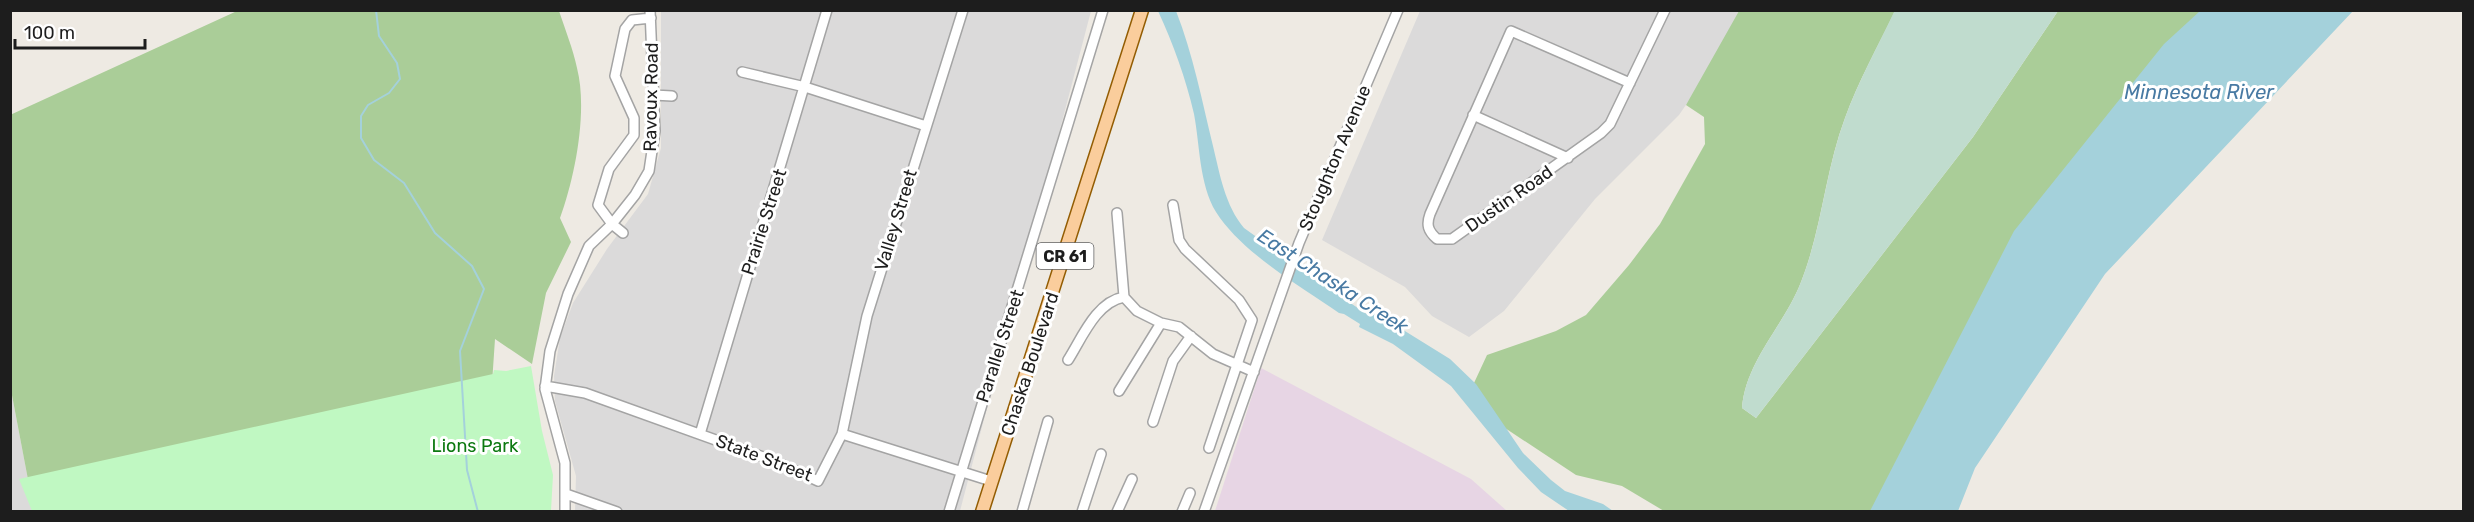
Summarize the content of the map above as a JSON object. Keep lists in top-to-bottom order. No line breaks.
{"streets":{"main road":["CR 61","Chaska Boulevard"],"street":["Ravoux Road","Stoughton Avenue","Dustin Road","Valley Street","Prairie Street","Parallel Street","State Street"]},"crossings":[["Ravoux Road","State Street"],["Valley Street","State Street"],["Prairie Street","State Street"]],"water":["Minnesota River","East Chaska Creek"],"parks":["Lions Park"],"scale_bar":"100 m"}
